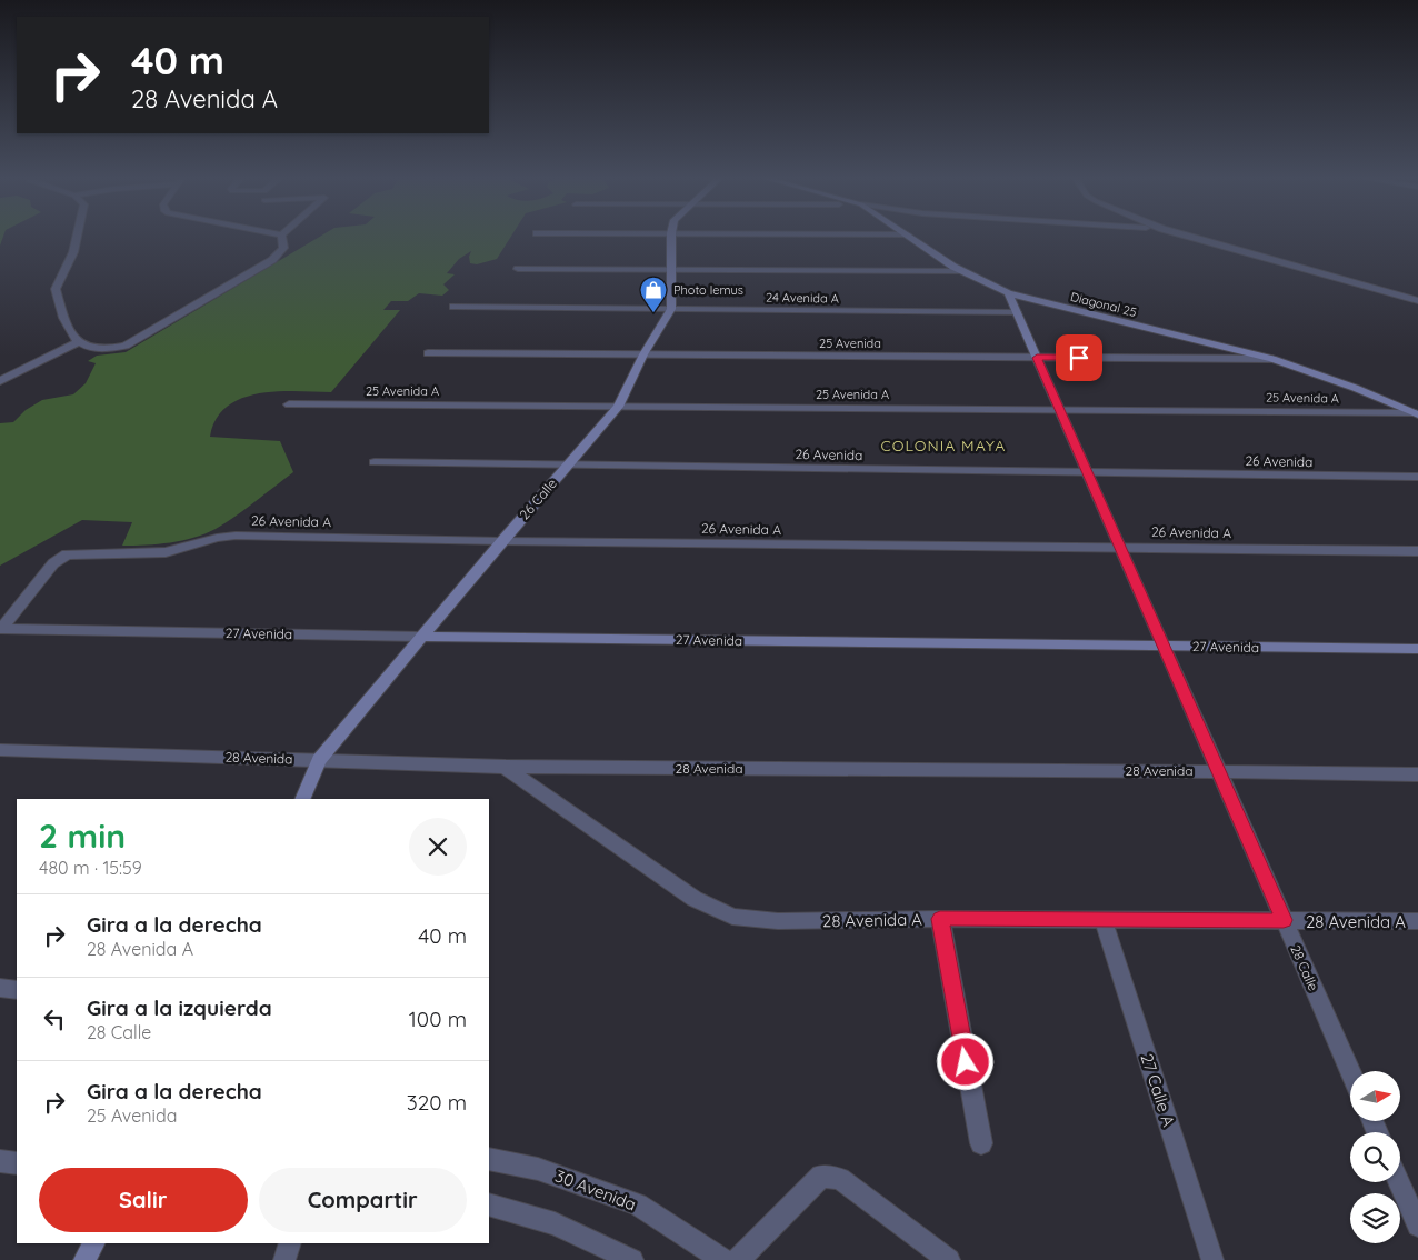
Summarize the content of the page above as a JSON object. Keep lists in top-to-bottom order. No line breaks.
{"streets":{"main road":["Diagonal 25","26 Calle","27 Avenida","28 Calle"],"street":["24 Avenida A","25 Avenida","25 Avenida A","26 Avenida","26 Avenida A","28 Avenida","28 Avenida A","27 Calle A","30 Avenida"]},"crossings":[["24 Avenida A","26 Calle"],["24 Avenida A","28 Calle"],["Diagonal 25","25 Avenida"],["Diagonal 25","25 Avenida A"],["Diagonal 25","28 Calle"],["25 Avenida","26 Calle"],["25 Avenida","28 Calle"],["25 Avenida A","26 Calle"],["25 Avenida A","28 Calle"],["26 Avenida","26 Calle"],["26 Avenida","28 Calle"],["26 Calle","26 Avenida A"],["26 Calle","27 Avenida"],["26 Calle","28 Avenida"],["26 Avenida A","27 Avenida"],["26 Avenida A","28 Calle"],["27 Avenida","28 Calle"],["28 Avenida","28 Avenida A"],["28 Avenida","28 Calle"],["28 Avenida A","28 Calle"],["28 Avenida A","27 Calle A"]],"districts":["COLONIA MAYA"],"places":{"shop":["Photo lemus"]},"north":"right","page":{"turn":["40 m","28 Avenida A"],"heading":["2 min","480 m · 15:59"],"list":[{"name":"Gira a la derecha","note":"28 Avenida A","value":"40 m"},{"name":"Gira a la izquierda","note":"28 Calle","value":"100 m"},{"name":"Gira a la derecha","note":"25 Avenida","value":"320 m"}],"buttons":["Salir","Compartir"]}}
